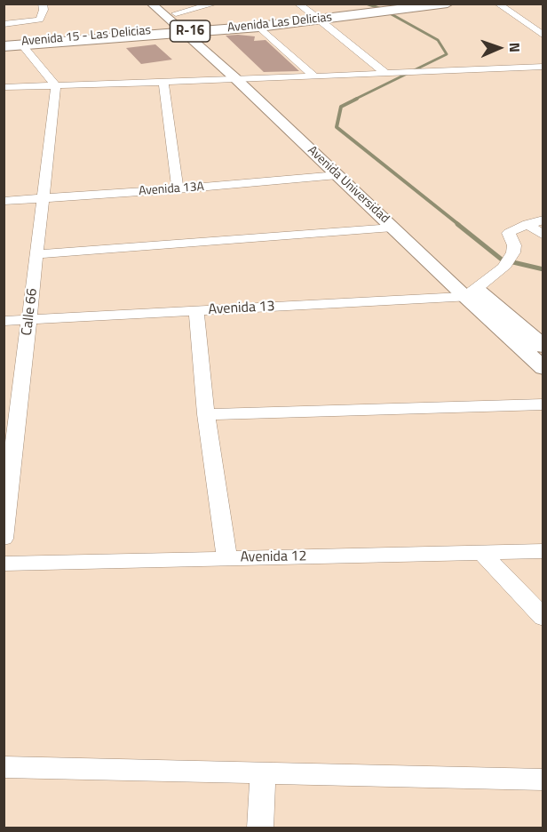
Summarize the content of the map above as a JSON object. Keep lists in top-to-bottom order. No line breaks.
{"streets":{"main road":["Avenida Las Delicias","R-16","Avenida 15 - Las Delicias"],"street":["Avenida Universidad","Avenida 13A","Avenida 13","Calle 66","Avenida 12"]},"crossings":[["Avenida Las Delicias","R-16"],["Avenida Las Delicias","Avenida 15 - Las Delicias"],["Avenida Las Delicias","Avenida Universidad"],["Avenida Universidad","Avenida 13A"],["Avenida Universidad","Avenida 13"],["Avenida 13A","Calle 66"],["Avenida 13","Calle 66"]],"north":"right"}
